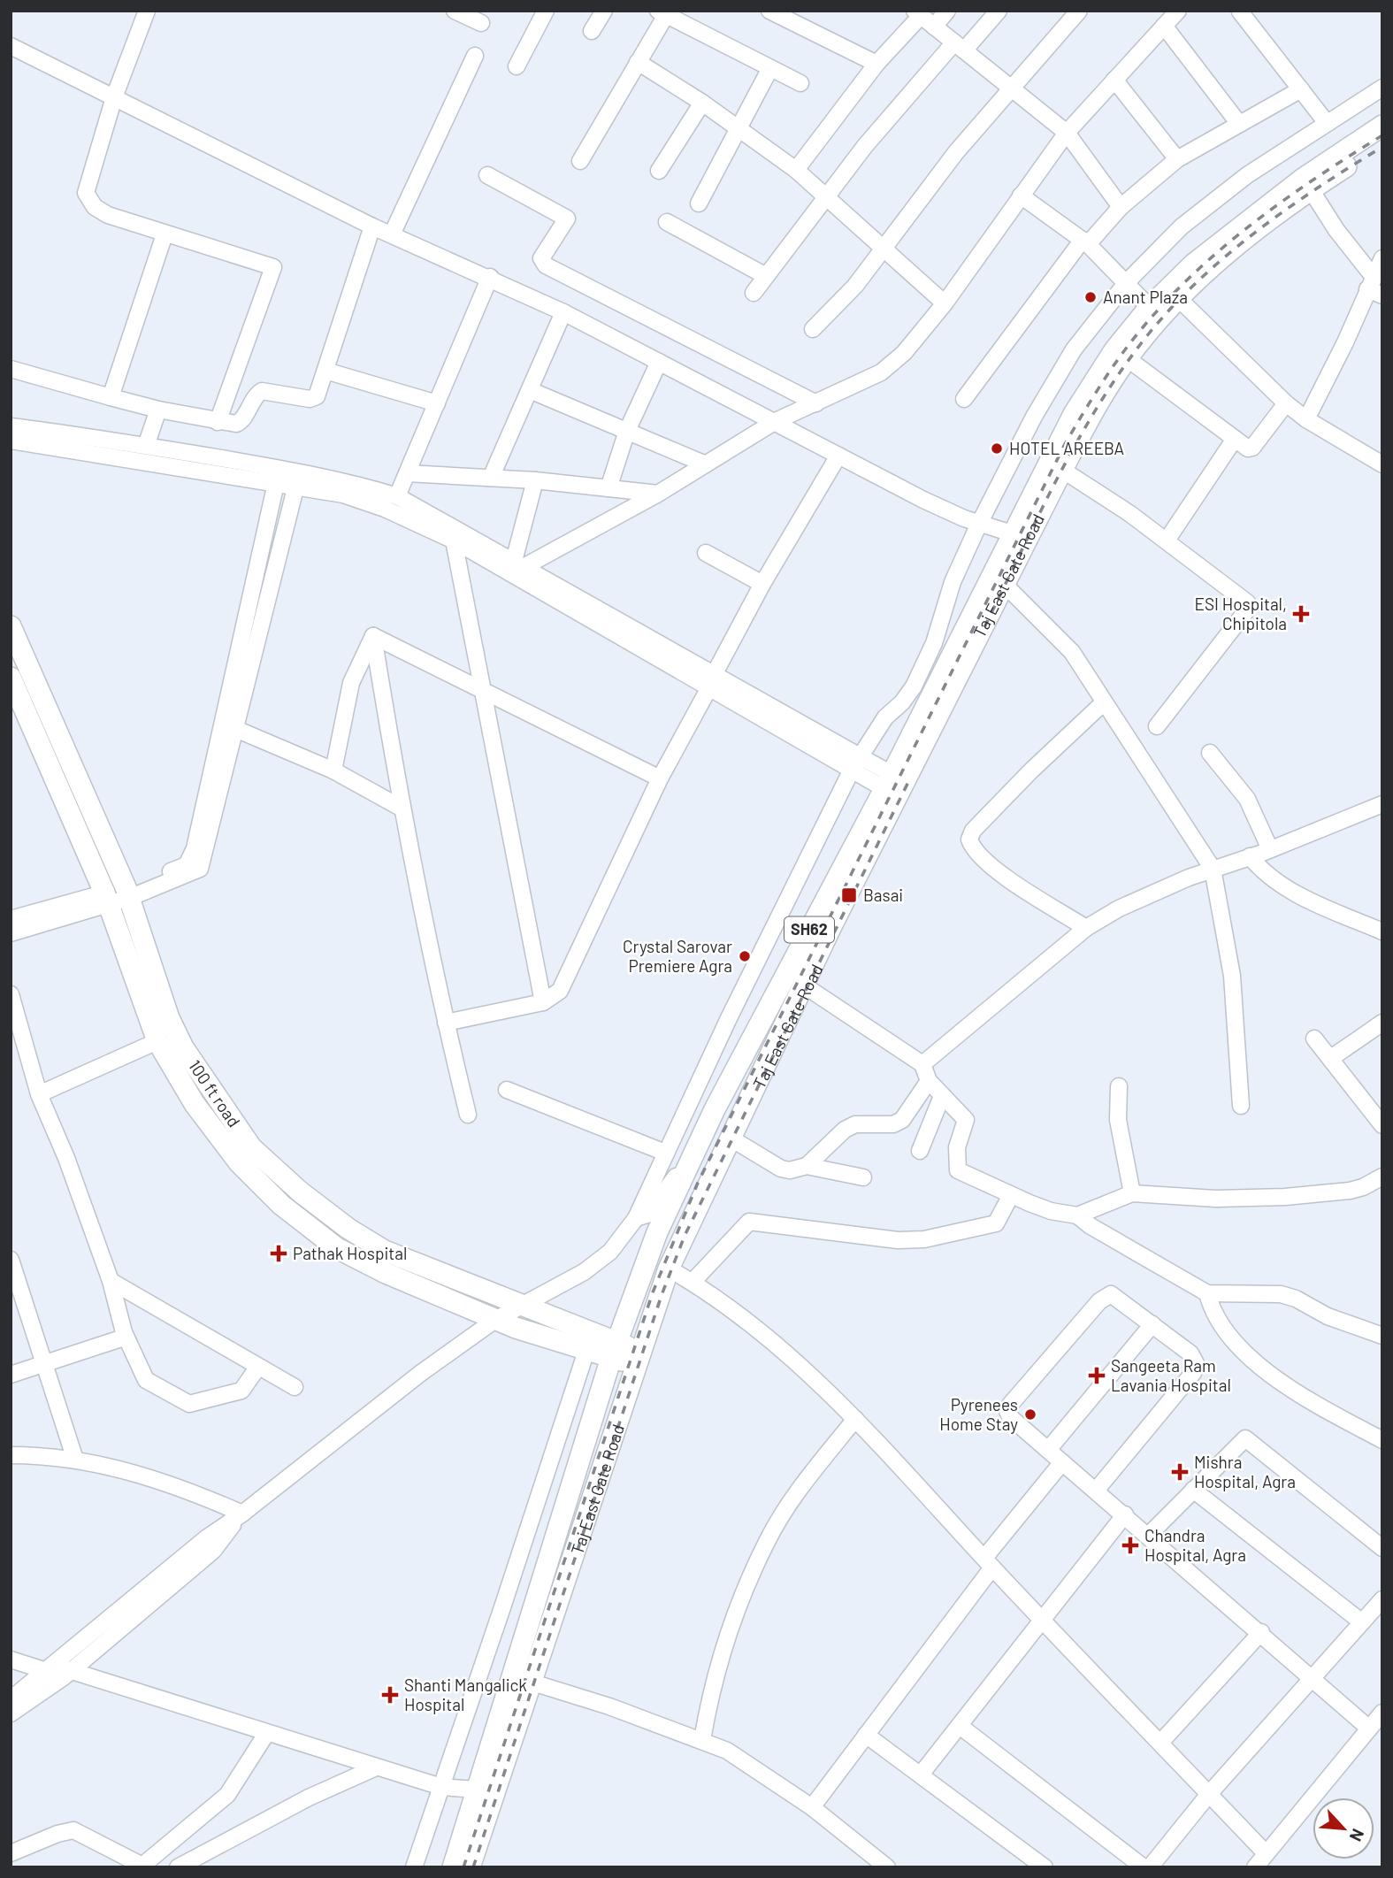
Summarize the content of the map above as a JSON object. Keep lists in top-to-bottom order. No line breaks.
{"streets":{"main road":["Taj East Gate Road","SH62","100 ft road"]},"crossings":[["Taj East Gate Road","SH62"],["Taj East Gate Road","100 ft road"],["SH62","100 ft road"]],"places":{"other":["Anant Plaza","HOTEL AREEBA","Crystal Sarovar Premiere Agra","Pyrenees Home Stay"],"health":["ESI Hospital, Chipitola","Pathak Hospital","Sangeeta Ram Lavania Hospital","Mishra Hospital, Agra","Chandra Hospital, Agra","Shanti Mangalick Hospital"],"transit":["Basai"]},"north":"bottom right"}
